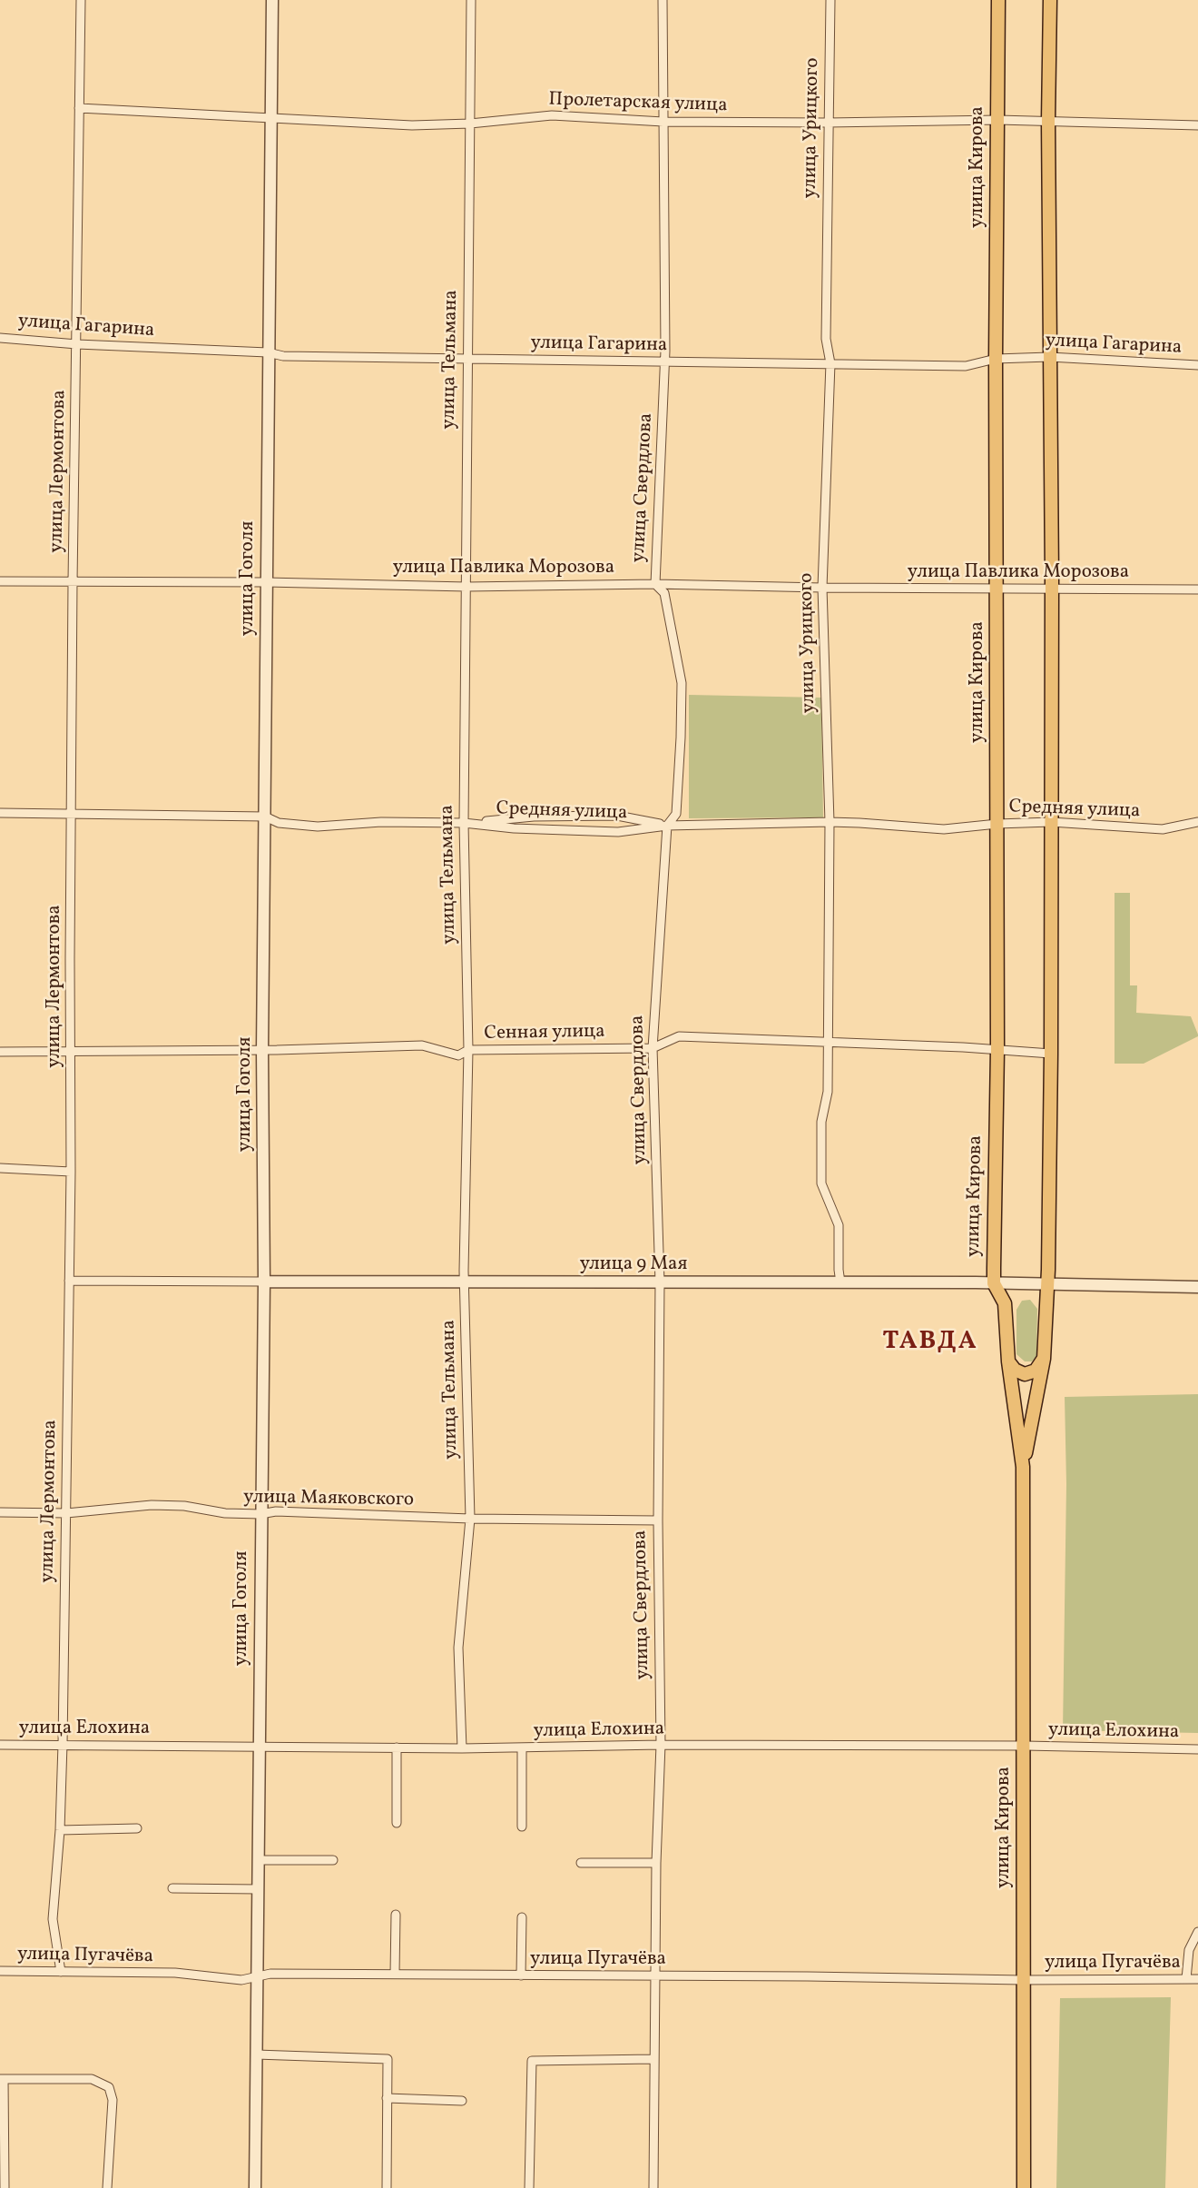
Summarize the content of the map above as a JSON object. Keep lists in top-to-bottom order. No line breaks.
{"streets":{"main road":["улица Кирова"],"street":["Пролетарская улица","улица Урицкого","улица Гагарина","улица Тельмана","улица Лермонтова","улица Свердлова","улица Павлика Морозова","улица Гоголя","Средняя улица","Сенная улица","улица 9 Мая","улица Маяковского","улица Елохина","улица Пугачёва"]},"crossings":[["Пролетарская улица","улица Урицкого"],["Пролетарская улица","улица Кирова"],["Пролетарская улица","улица Тельмана"],["Пролетарская улица","улица Лермонтова"],["Пролетарская улица","улица Свердлова"],["Пролетарская улица","улица Гоголя"],["улица Урицкого","улица Гагарина"],["улица Урицкого","улица Павлика Морозова"],["улица Урицкого","Средняя улица"],["улица Урицкого","Сенная улица"],["улица Урицкого","улица 9 Мая"],["улица Кирова","улица Гагарина"],["улица Кирова","улица Павлика Морозова"],["улица Кирова","Средняя улица"],["улица Кирова","Сенная улица"],["улица Кирова","улица 9 Мая"],["улица Кирова","улица Елохина"],["улица Кирова","улица Пугачёва"],["улица Гагарина","улица Тельмана"],["улица Гагарина","улица Лермонтова"],["улица Гагарина","улица Свердлова"],["улица Гагарина","улица Гоголя"],["улица Тельмана","улица Павлика Морозова"],["улица Тельмана","Средняя улица"],["улица Тельмана","Сенная улица"],["улица Тельмана","улица 9 Мая"],["улица Тельмана","улица Маяковского"],["улица Тельмана","улица Елохина"],["улица Лермонтова","улица Павлика Морозова"],["улица Лермонтова","Средняя улица"],["улица Лермонтова","Сенная улица"],["улица Лермонтова","улица 9 Мая"],["улица Лермонтова","улица Маяковского"],["улица Лермонтова","улица Елохина"],["улица Лермонтова","улица Пугачёва"],["улица Свердлова","улица Павлика Морозова"],["улица Свердлова","Средняя улица"],["улица Свердлова","Сенная улица"],["улица Свердлова","улица 9 Мая"],["улица Свердлова","улица Маяковского"],["улица Свердлова","улица Елохина"],["улица Свердлова","улица Пугачёва"],["улица Павлика Морозова","улица Гоголя"],["улица Гоголя","Средняя улица"],["улица Гоголя","Сенная улица"],["улица Гоголя","улица 9 Мая"],["улица Гоголя","улица Маяковского"],["улица Гоголя","улица Елохина"],["улица Гоголя","улица Пугачёва"]],"districts":["ТАВДА"]}
